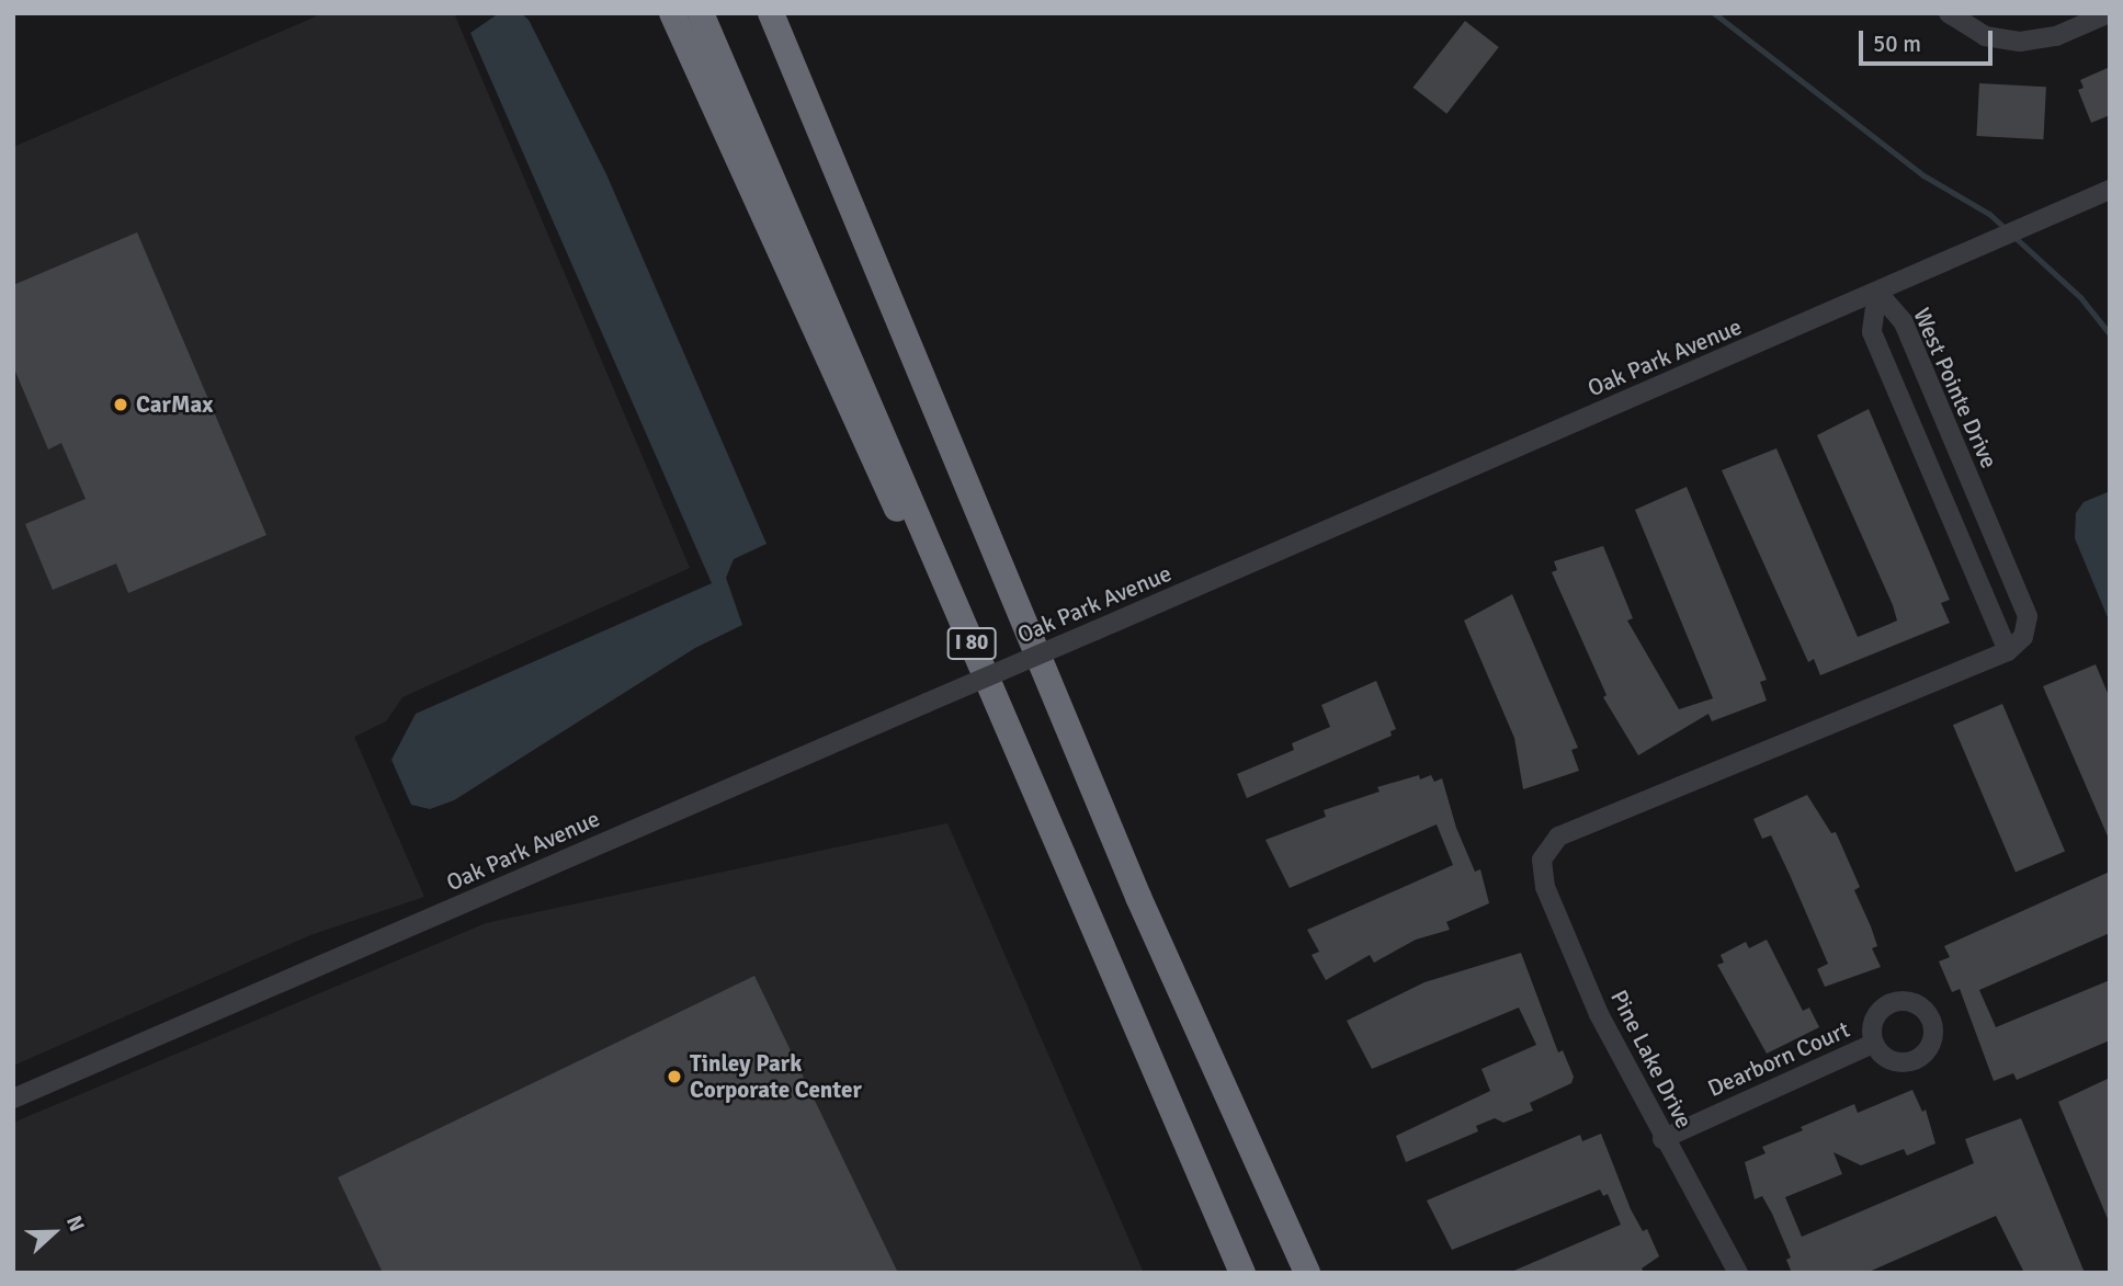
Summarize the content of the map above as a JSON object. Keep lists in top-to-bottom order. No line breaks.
{"streets":{"highway":["I 80"],"street":["Oak Park Avenue","West Pointe Drive","Pine Lake Drive","Dearborn Court"]},"crossings":[["Oak Park Avenue","West Pointe Drive"],["West Pointe Drive","Pine Lake Drive"],["Pine Lake Drive","Dearborn Court"]],"places":["CarMax","Tinley Park Corporate Center"],"scale_bar":"50 m","north":"right"}
